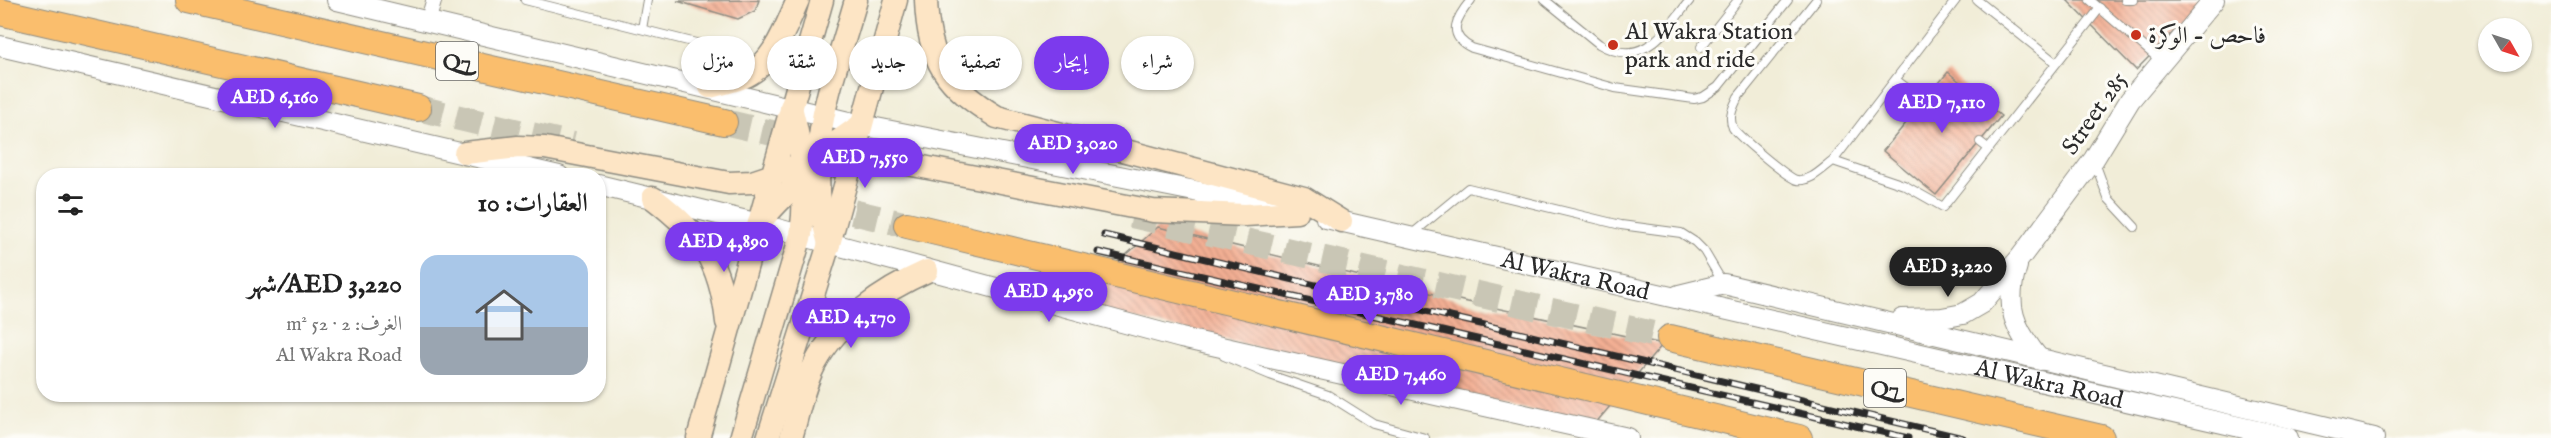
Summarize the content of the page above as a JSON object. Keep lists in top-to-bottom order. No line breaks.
{"streets":{"highway":["Q7","Al Wakra Road"],"street":["Street 285"]},"places":["فاحص - الوكرة","Al Wakra Station park and ride"],"north":"bottom right","page":{"chip":["شراء","إيجار","تصفية","جديد","شقة","منزل"],"price":["AED 6,160","AED 7,110","AED 3,020","AED 7,550","AED 4,890","AED 3,220","AED 4,950","AED 3,780","AED 4,170","AED 7,460"],"heading":"العقارات: 10","list":[{"name":"AED 3,220/شهر","note":"الغرف: 2 · 52 m² · Al Wakra Road"}]}}
